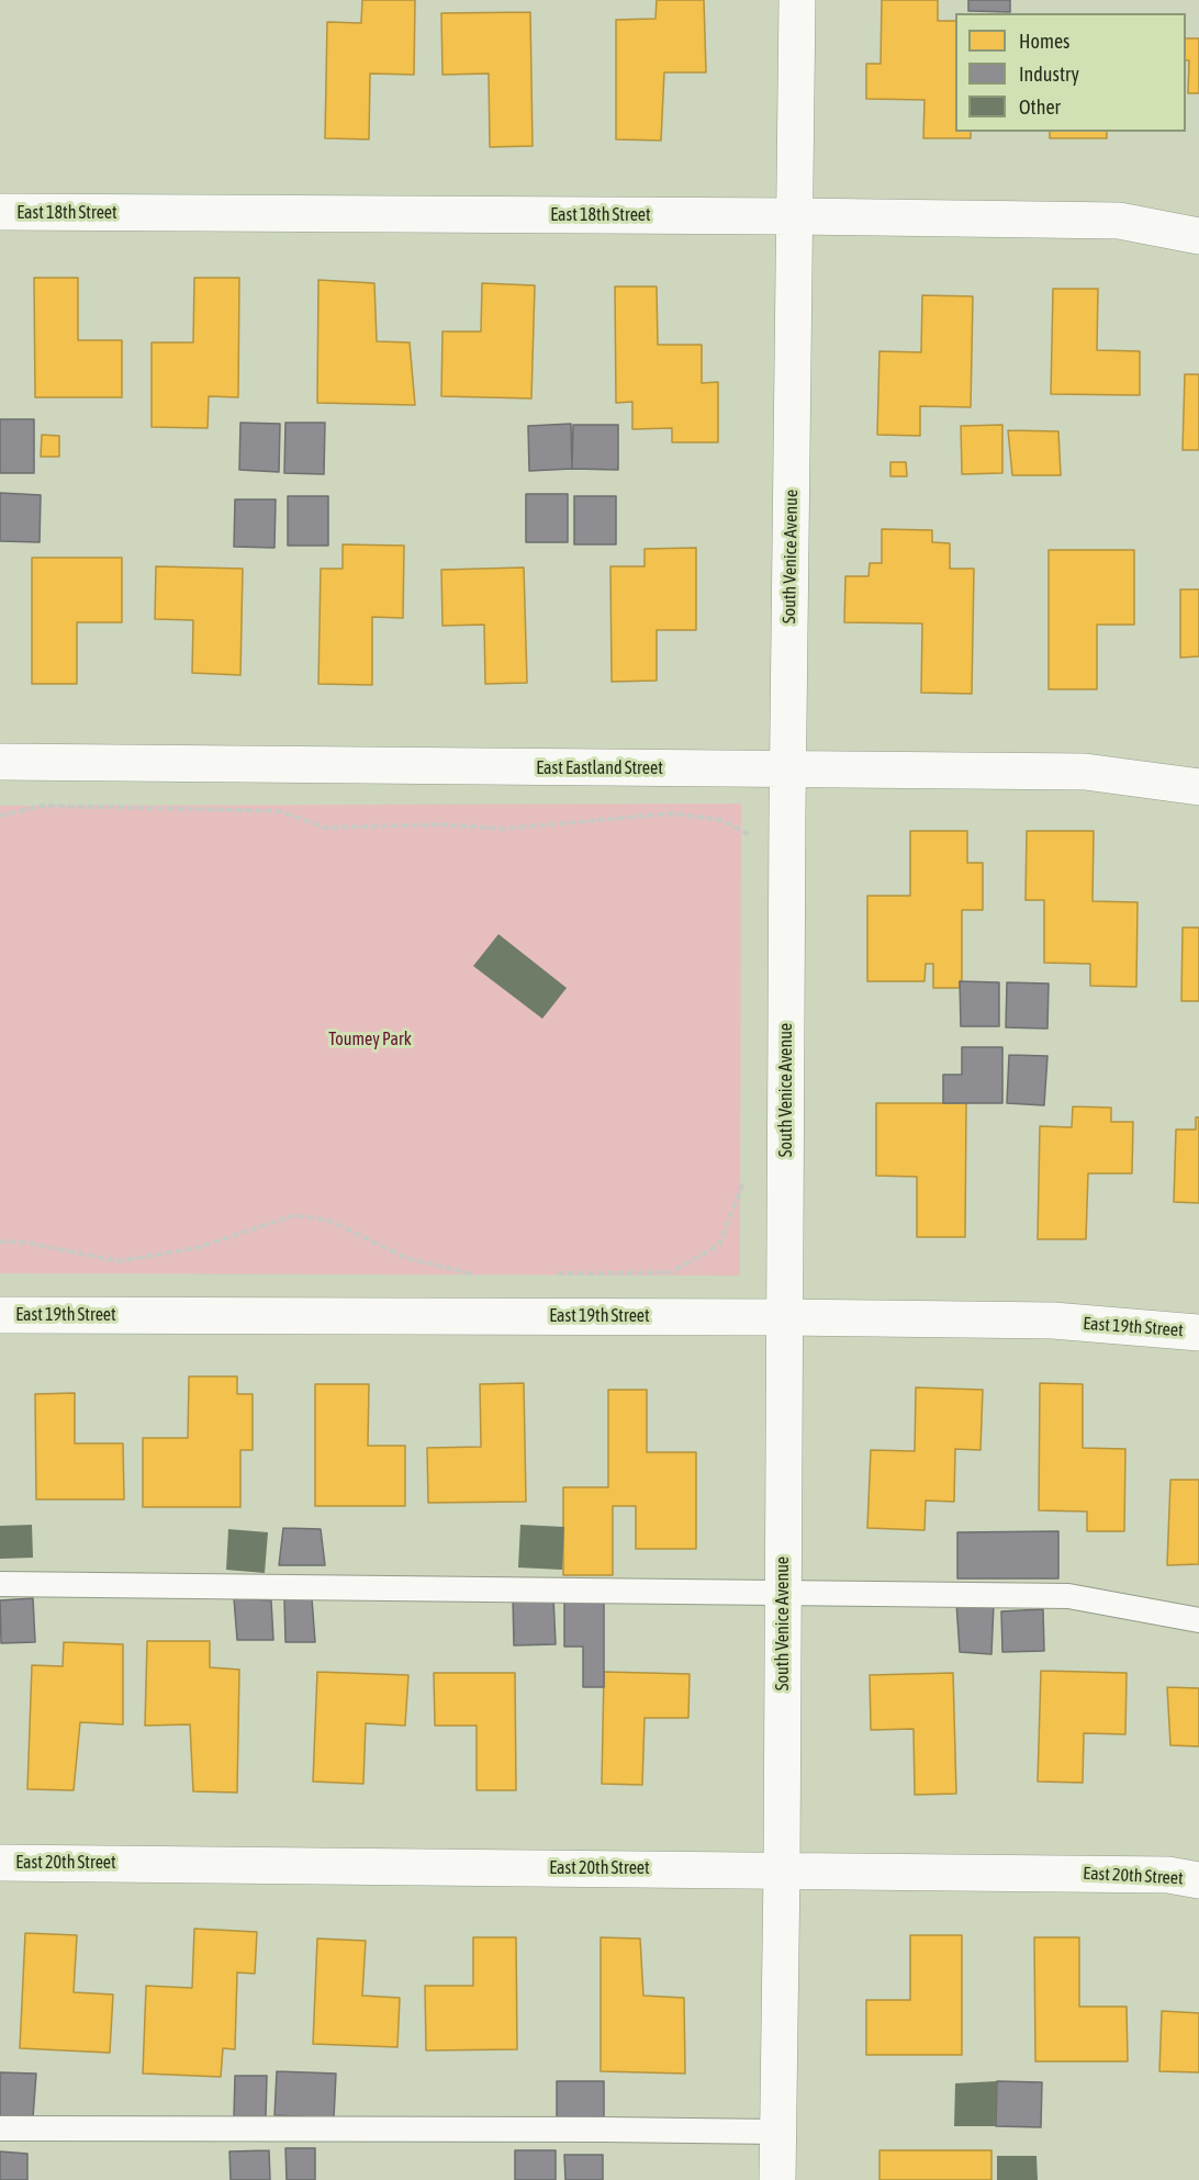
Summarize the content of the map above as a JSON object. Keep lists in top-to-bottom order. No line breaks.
{"streets":{"street":["East 18th Street","South Venice Avenue","East Eastland Street","East 19th Street","East 20th Street"]},"crossings":[["East 18th Street","South Venice Avenue"],["South Venice Avenue","East Eastland Street"],["South Venice Avenue","East 19th Street"],["South Venice Avenue","East 20th Street"]],"parks":["Toumey Park"],"legend":["Homes","Industry","Other"]}
